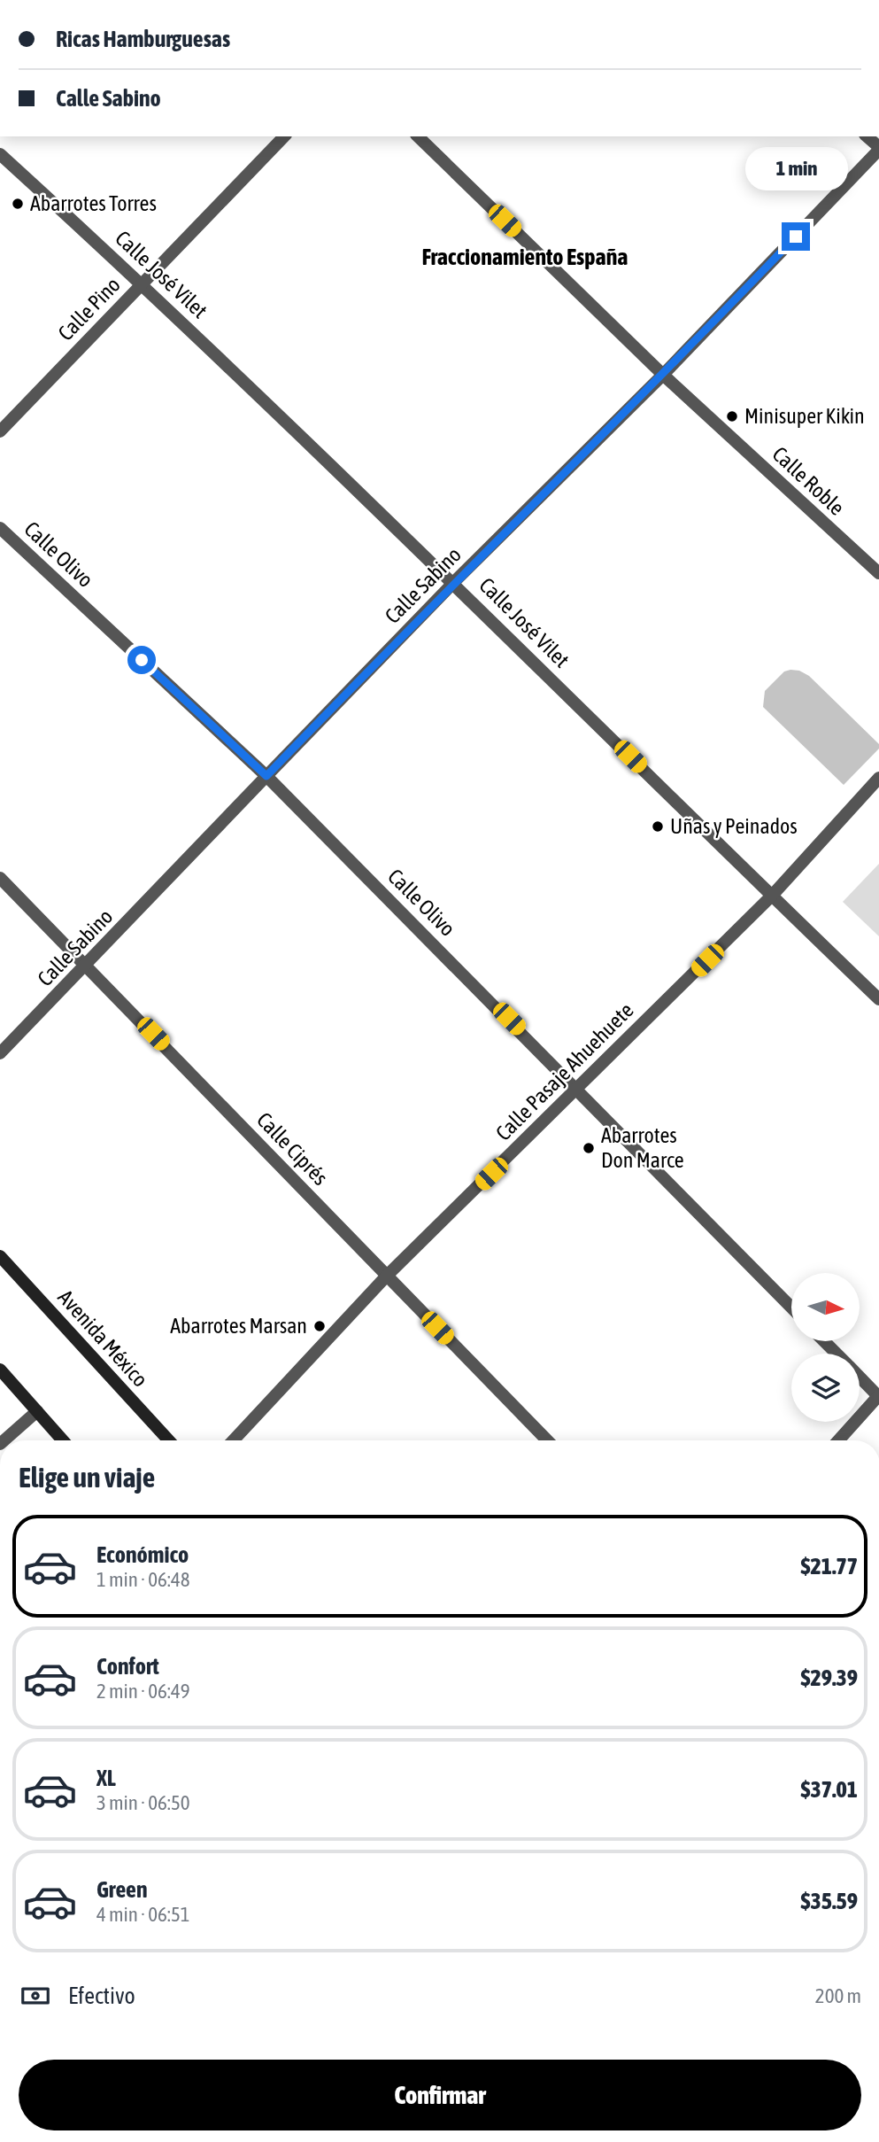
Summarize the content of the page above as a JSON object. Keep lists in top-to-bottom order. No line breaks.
{"streets":{"street":["Calle José Vilet","Calle Pino","Calle Roble","Calle Olivo","Calle Sabino","Calle Pasaje Ahuehuete","Calle Ciprés","Avenida México"]},"crossings":[["Calle José Vilet","Calle Pino"],["Calle José Vilet","Calle Sabino"],["Calle José Vilet","Calle Pasaje Ahuehuete"],["Calle Roble","Calle Sabino"],["Calle Olivo","Calle Sabino"],["Calle Olivo","Calle Pasaje Ahuehuete"],["Calle Sabino","Calle Ciprés"],["Calle Pasaje Ahuehuete","Calle Ciprés"]],"districts":["Fraccionamiento España"],"places":["Abarrotes Torres","Minisuper Kikin","Uñas y Peinados","Abarrotes Don Marce","Abarrotes Marsan"],"north":"right","page":{"banner":["Ricas Hamburguesas","Calle Sabino"],"bubble":"1 min","heading":"Elige un viaje","list":[{"name":"Económico","note":"1 min · 06:48","value":"$21.77"},{"name":"Confort","note":"2 min · 06:49","value":"$29.39"},{"name":"XL","note":"3 min · 06:50","value":"$37.01"},{"name":"Green","note":"4 min · 06:51","value":"$35.59"}],"pay":["Efectivo","200 m"],"buttons":"Confirmar"}}
